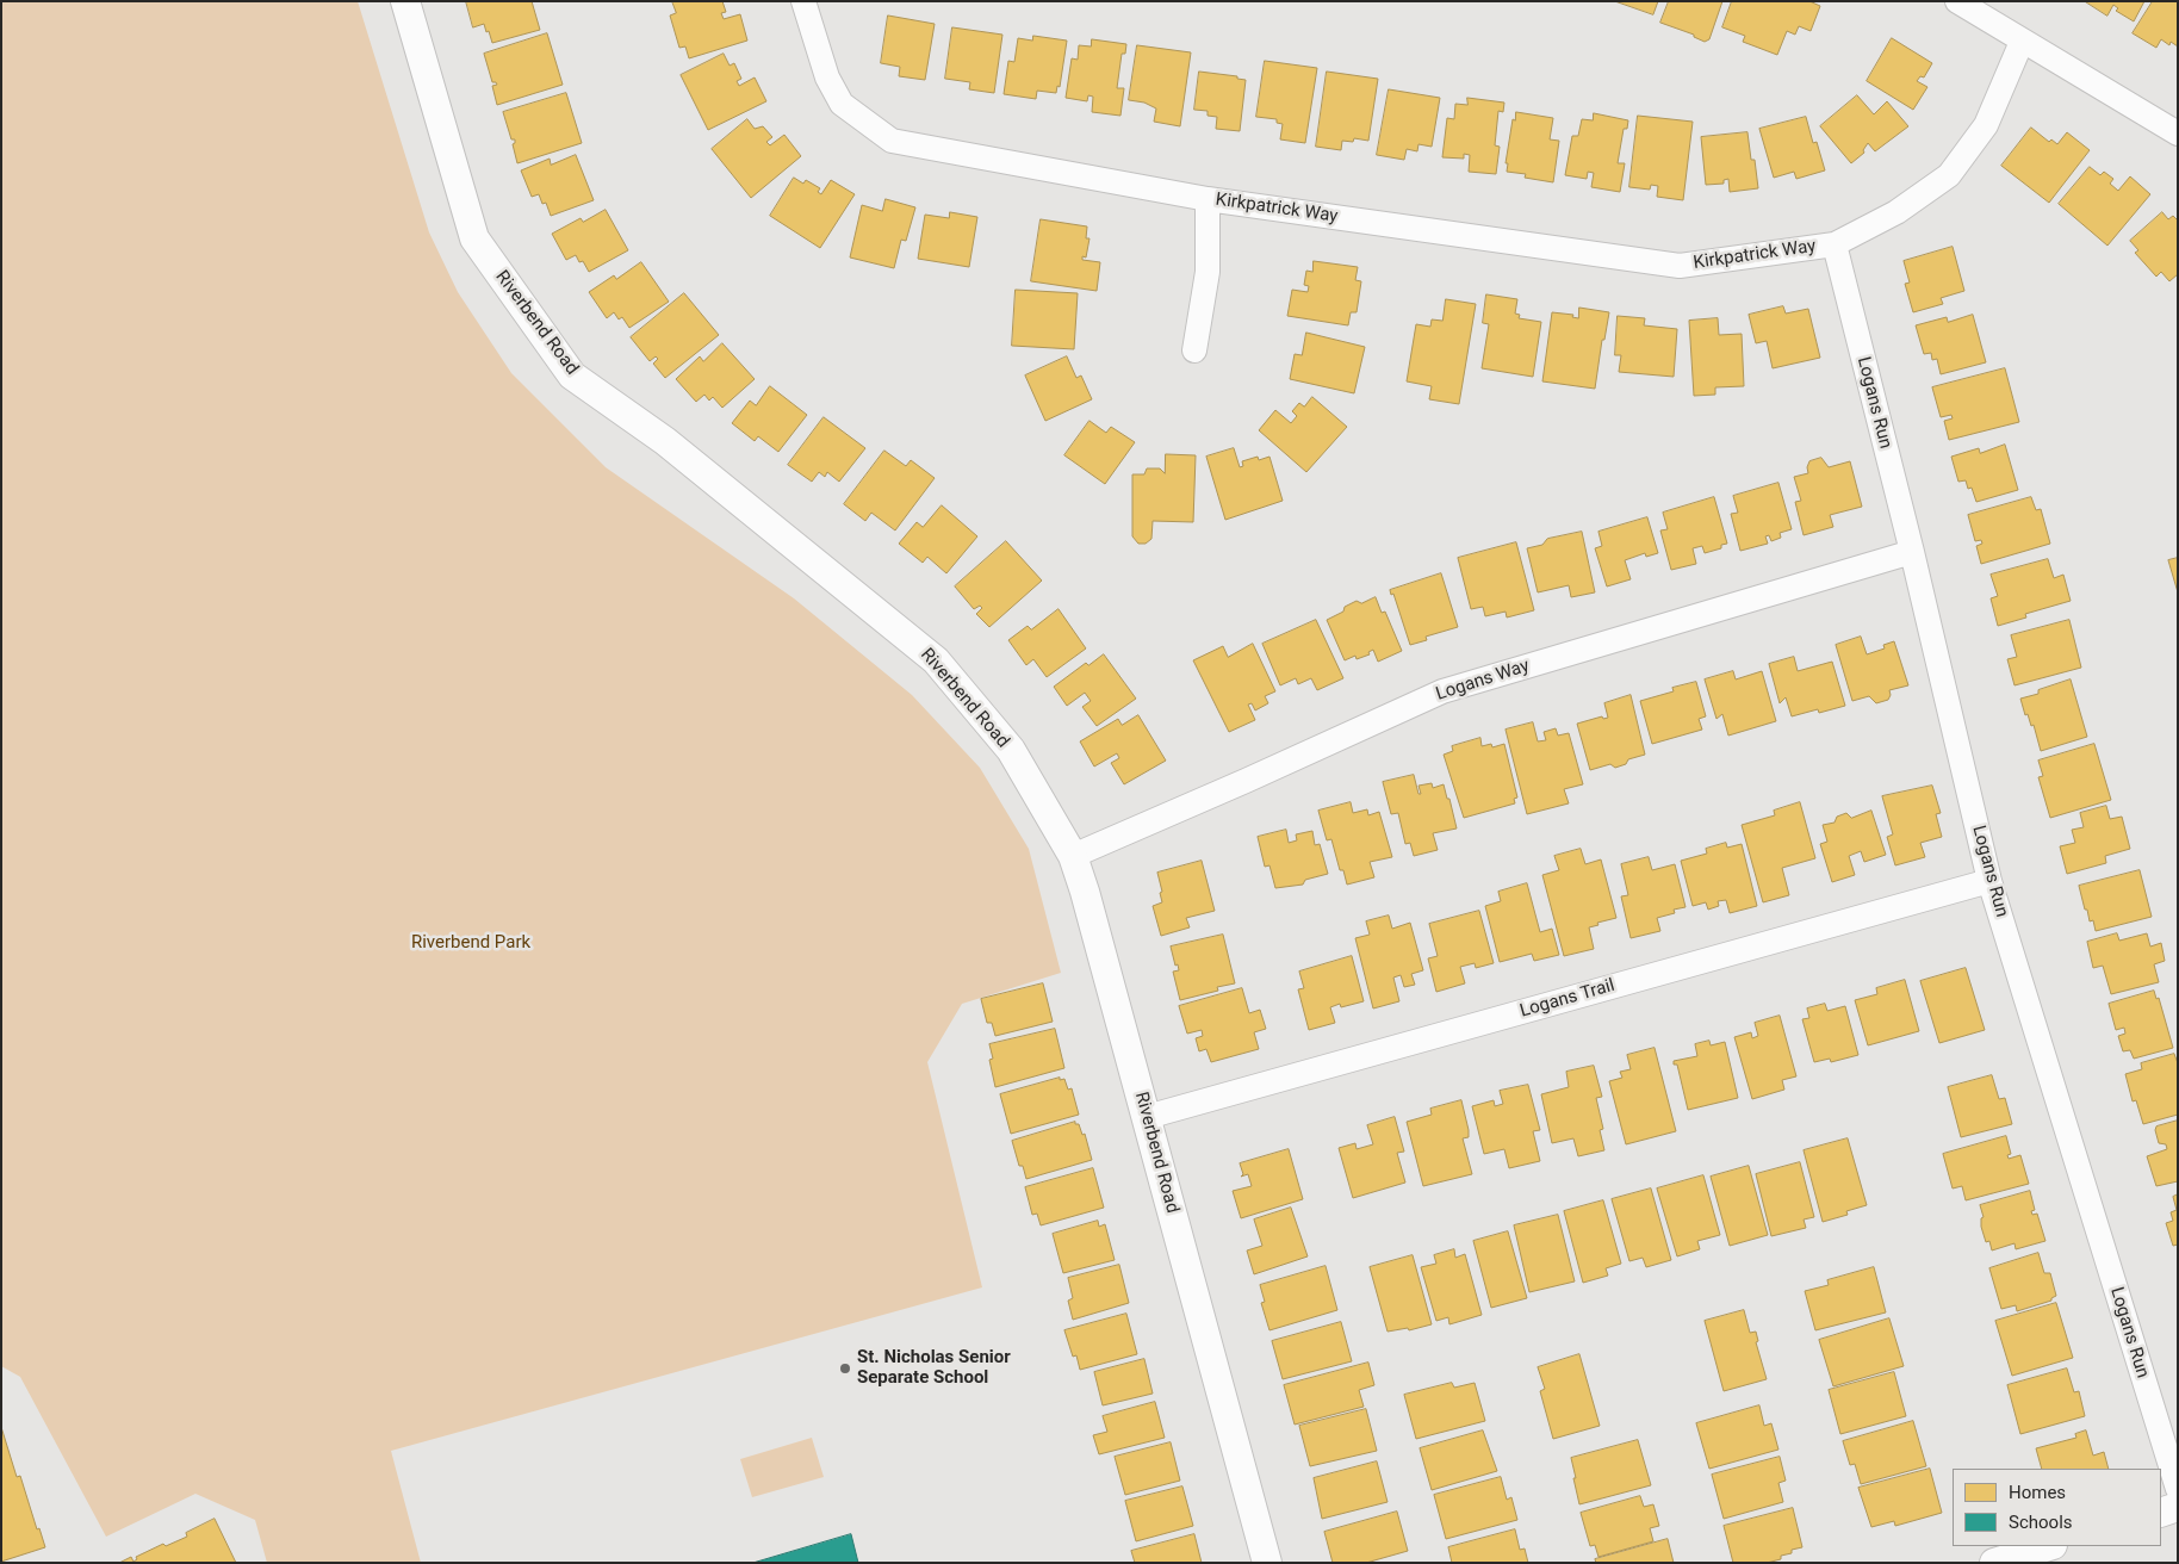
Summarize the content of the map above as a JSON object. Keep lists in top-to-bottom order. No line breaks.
{"streets":{"street":["Kirkpatrick Way","Riverbend Road","Logans Run","Logans Way","Logans Trail"]},"crossings":[["Kirkpatrick Way","Logans Run"],["Riverbend Road","Logans Way"],["Riverbend Road","Logans Trail"],["Logans Run","Logans Way"],["Logans Run","Logans Trail"]],"parks":["Riverbend Park"],"places":["St. Nicholas Senior Separate School"],"legend":["Homes","Schools"]}
